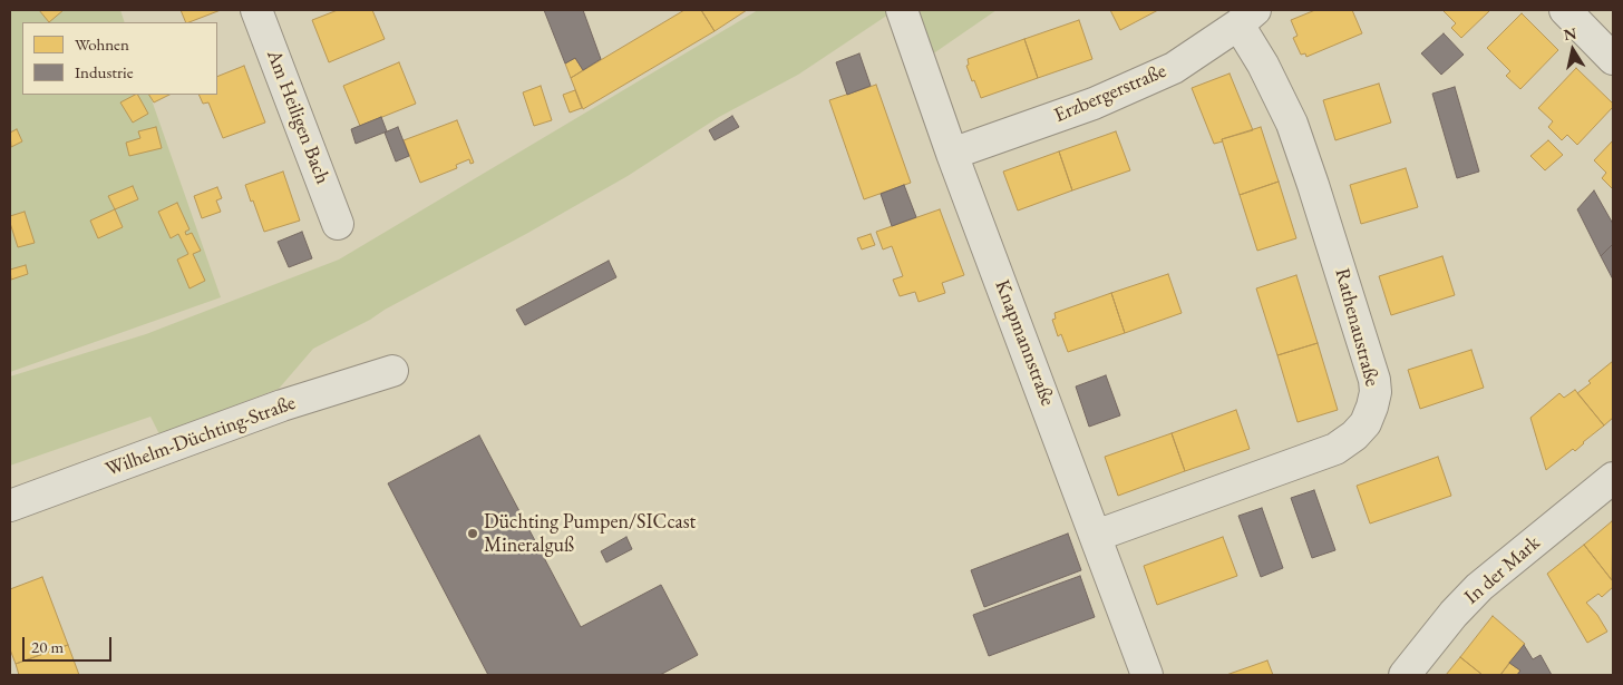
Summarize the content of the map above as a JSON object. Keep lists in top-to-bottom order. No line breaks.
{"streets":{"street":["Erzbergerstraße","Am Heiligen Bach","Rathenaustraße","Knapmannstraße","Wilhelm-Düchting-Straße","In der Mark"]},"crossings":[["Erzbergerstraße","Rathenaustraße"],["Erzbergerstraße","Knapmannstraße"],["Rathenaustraße","Knapmannstraße"]],"places":["Düchting Pumpen/SICcast Mineralguß"],"legend":["Wohnen","Industrie"],"scale_bar":"20 m","north":"top"}
